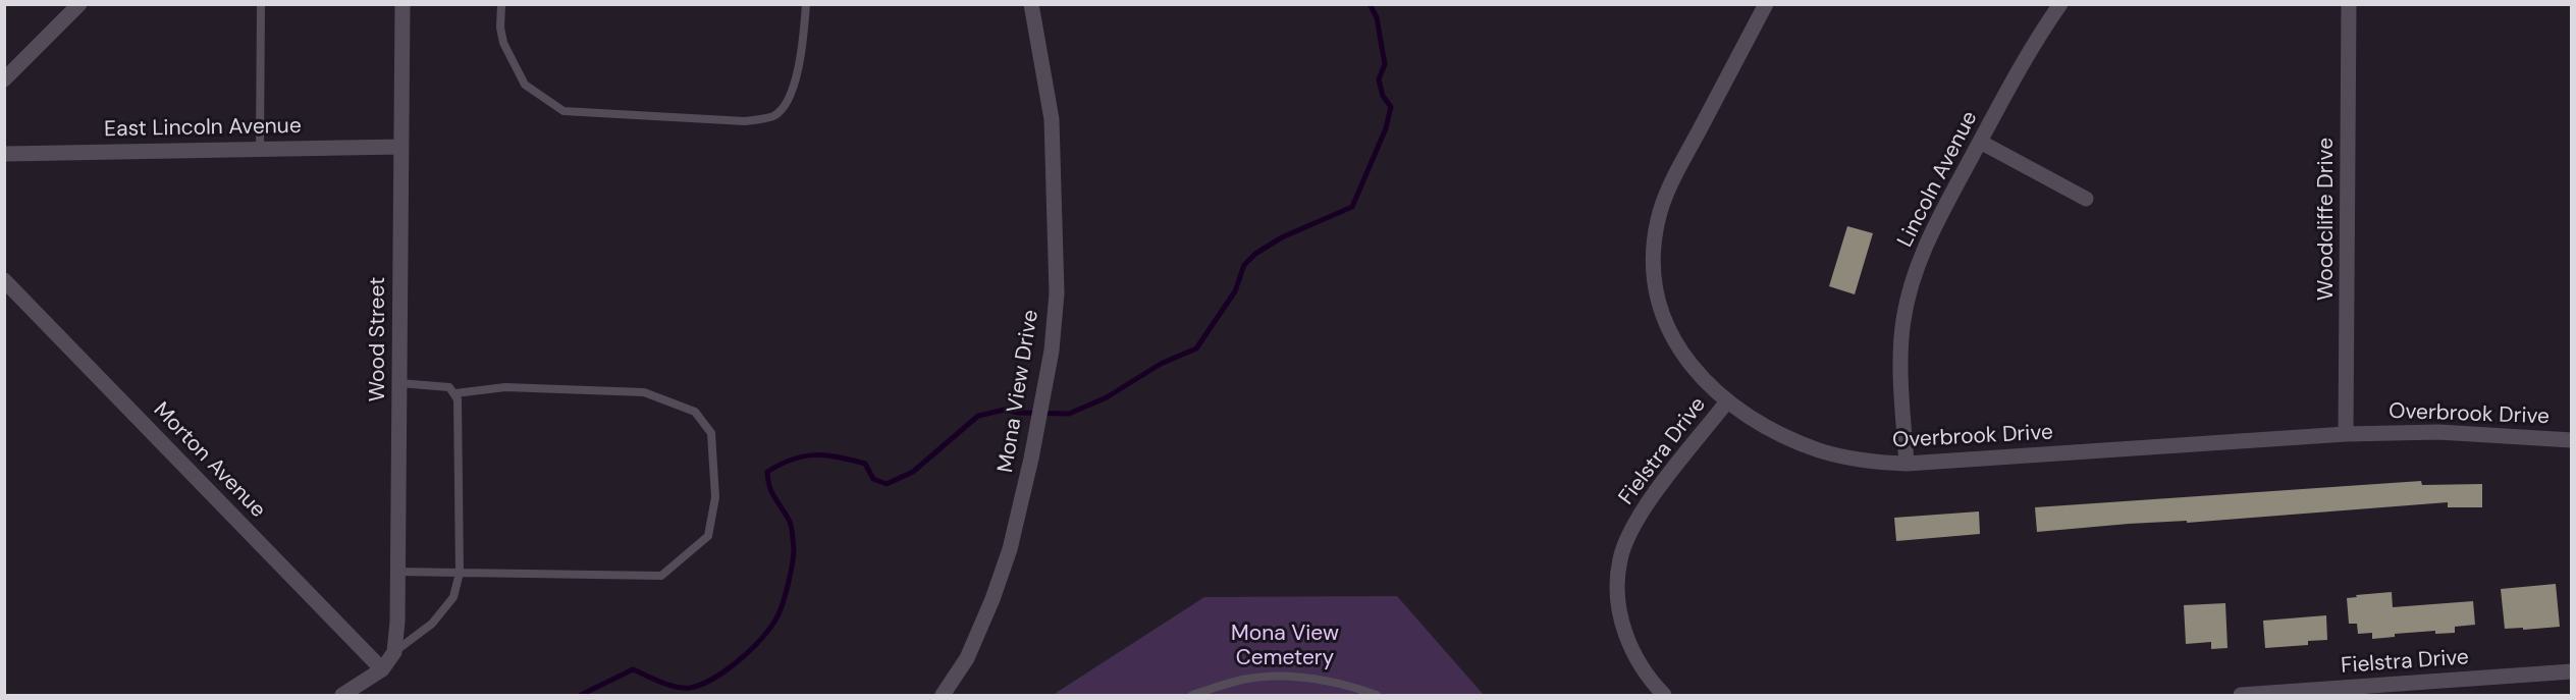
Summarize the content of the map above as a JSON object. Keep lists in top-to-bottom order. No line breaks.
{"streets":{"street":["East Lincoln Avenue","Lincoln Avenue","Woodcliffe Drive","Wood Street","Mona View Drive","Overbrook Drive","Fielstra Drive","Morton Avenue"]},"crossings":[["East Lincoln Avenue","Wood Street"],["Lincoln Avenue","Overbrook Drive"],["Woodcliffe Drive","Overbrook Drive"],["Wood Street","Morton Avenue"],["Overbrook Drive","Fielstra Drive"]],"parks":["Mona View Cemetery"]}
